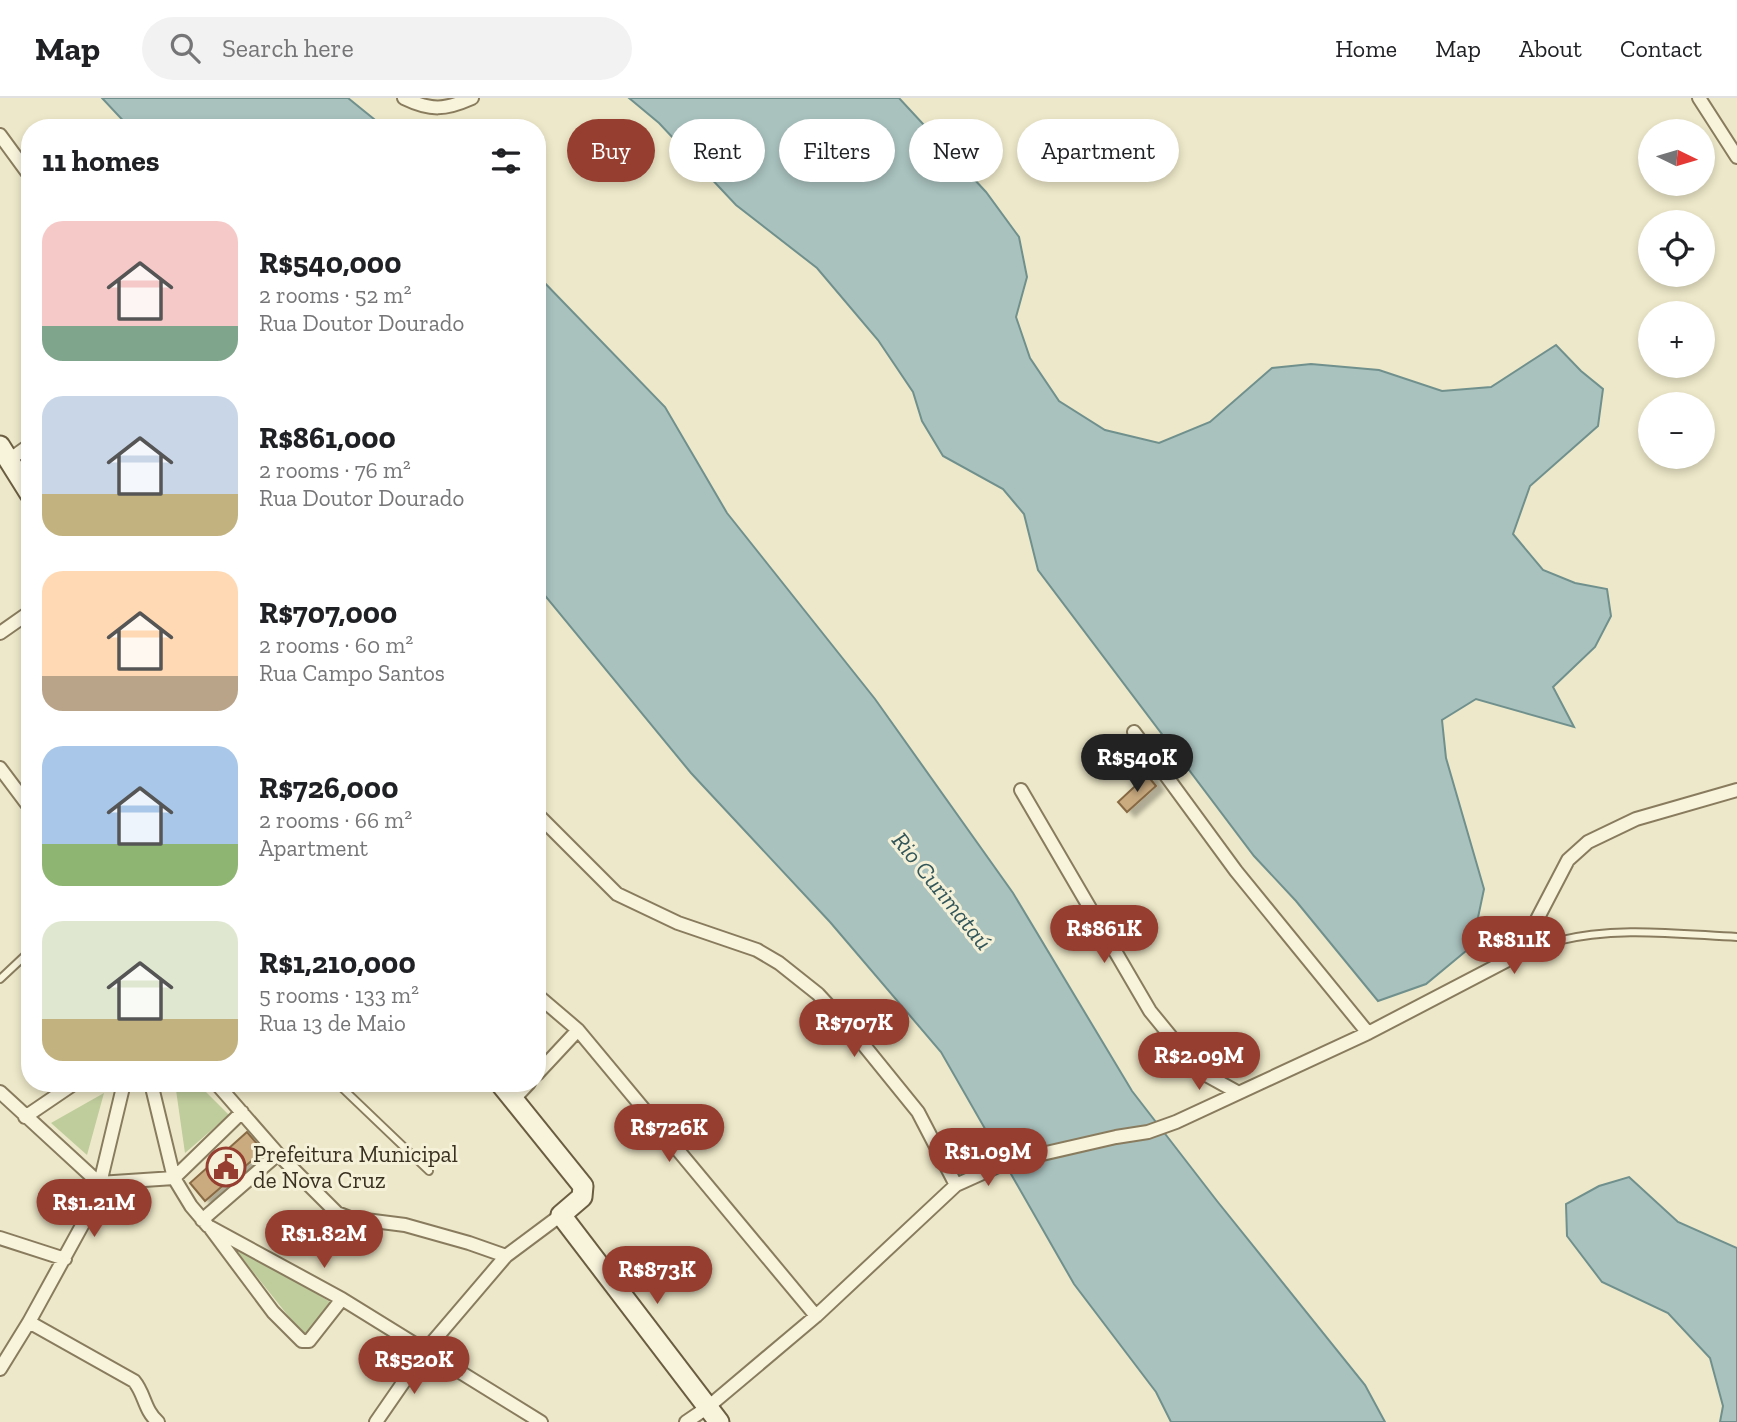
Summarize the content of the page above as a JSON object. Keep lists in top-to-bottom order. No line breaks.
{"water":["Rio Curimataú"],"places":{"public building":["Prefeitura Municipal de Nova Cruz"]},"north":"right","page":{"header":"Map","search":"Search here","nav":["Home","Map","About","Contact"],"map_buttons":["+","−"],"chip":["Buy","Rent","Filters","New","Apartment"],"heading":"11 homes","list":[{"name":"R$540,000","note":"2 rooms · 52 m² · Rua Doutor Dourado"},{"name":"R$861,000","note":"2 rooms · 76 m² · Rua Doutor Dourado"},{"name":"R$707,000","note":"2 rooms · 60 m² · Rua Campo Santos"},{"name":"R$726,000","note":"2 rooms · 66 m² · Apartment"},{"name":"R$1,210,000","note":"5 rooms · 133 m² · Rua 13 de Maio"}],"price":["R$540K","R$861K","R$811K","R$707K","R$2.09M","R$726K","R$1.09M","R$1.21M","R$1.82M","R$873K","R$520K"]}}
